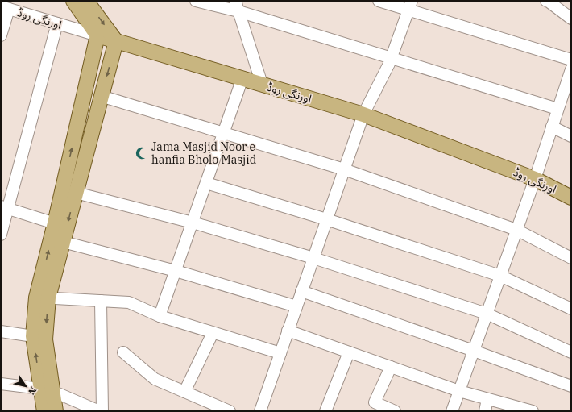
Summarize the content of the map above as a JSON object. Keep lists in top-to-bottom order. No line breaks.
{"streets":{"main road":["اورنگی روڈ"]},"places":{"mosque":["Jama Masjid Noor e hanfia Bholo Masjid"]},"north":"bottom right"}
